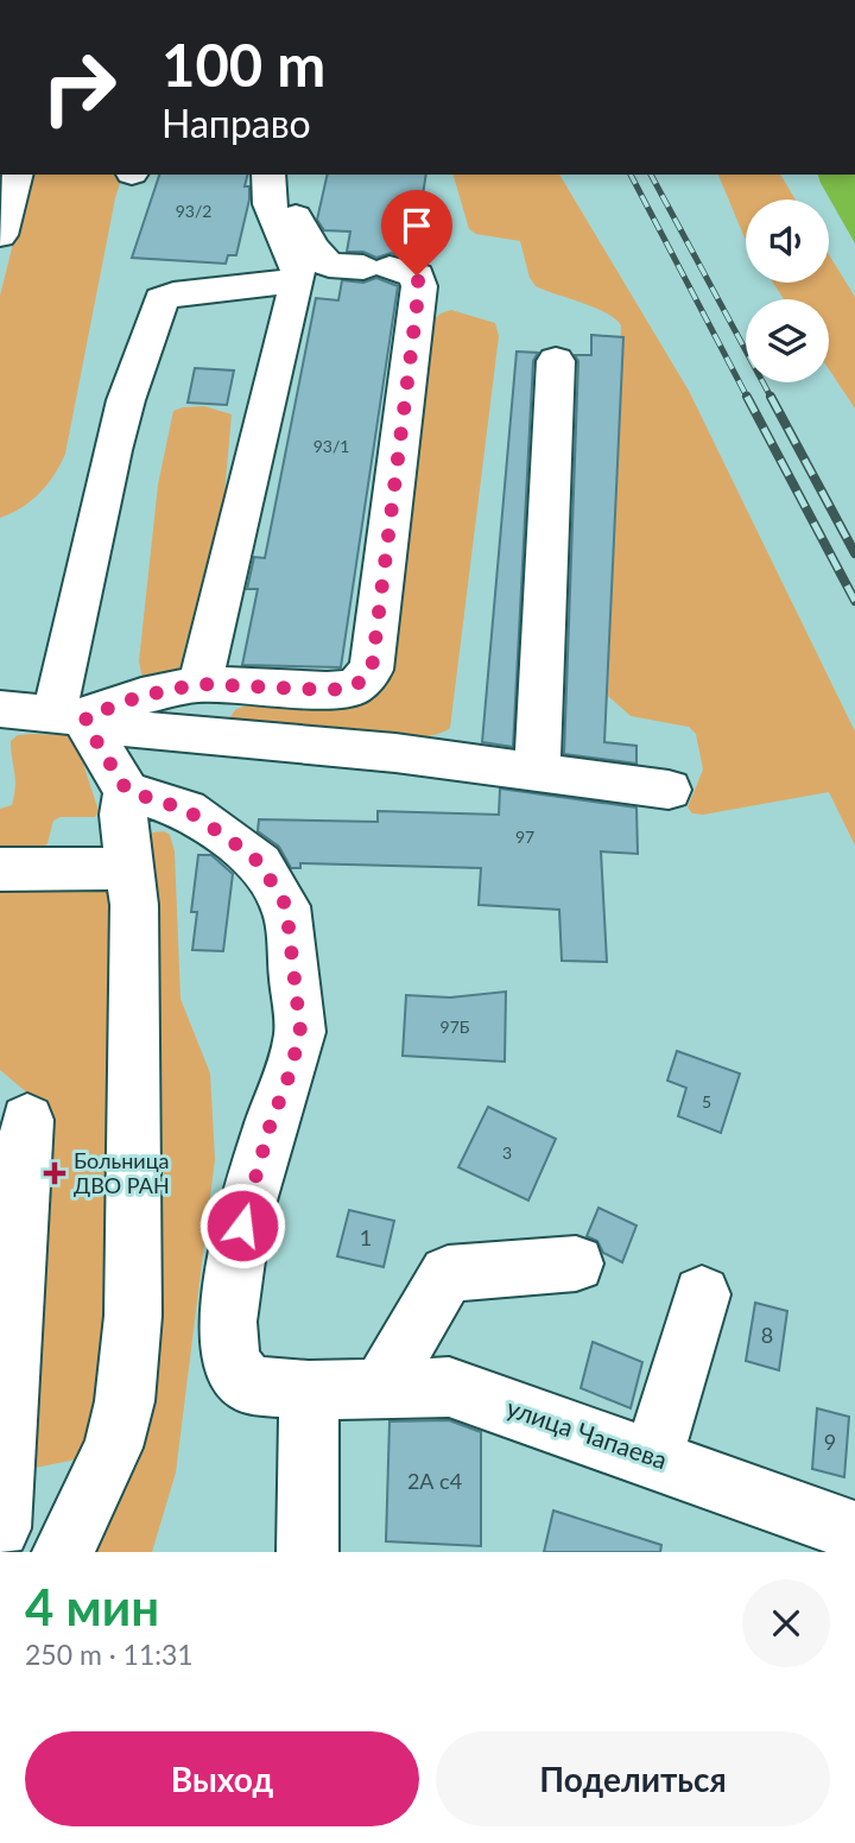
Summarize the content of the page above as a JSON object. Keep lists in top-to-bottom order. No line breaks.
{"streets":{"street":["улица Чапаева"]},"places":{"health":["Больница ДВО РАН"]},"house_numbers":["93/2","93/1","97","97Б","5","3","1","8","9","2А с4"],"page":{"turn":["100 m","Направо"],"heading":["4 мин","250 m · 11:31"],"buttons":["Выход","Поделиться"]}}
